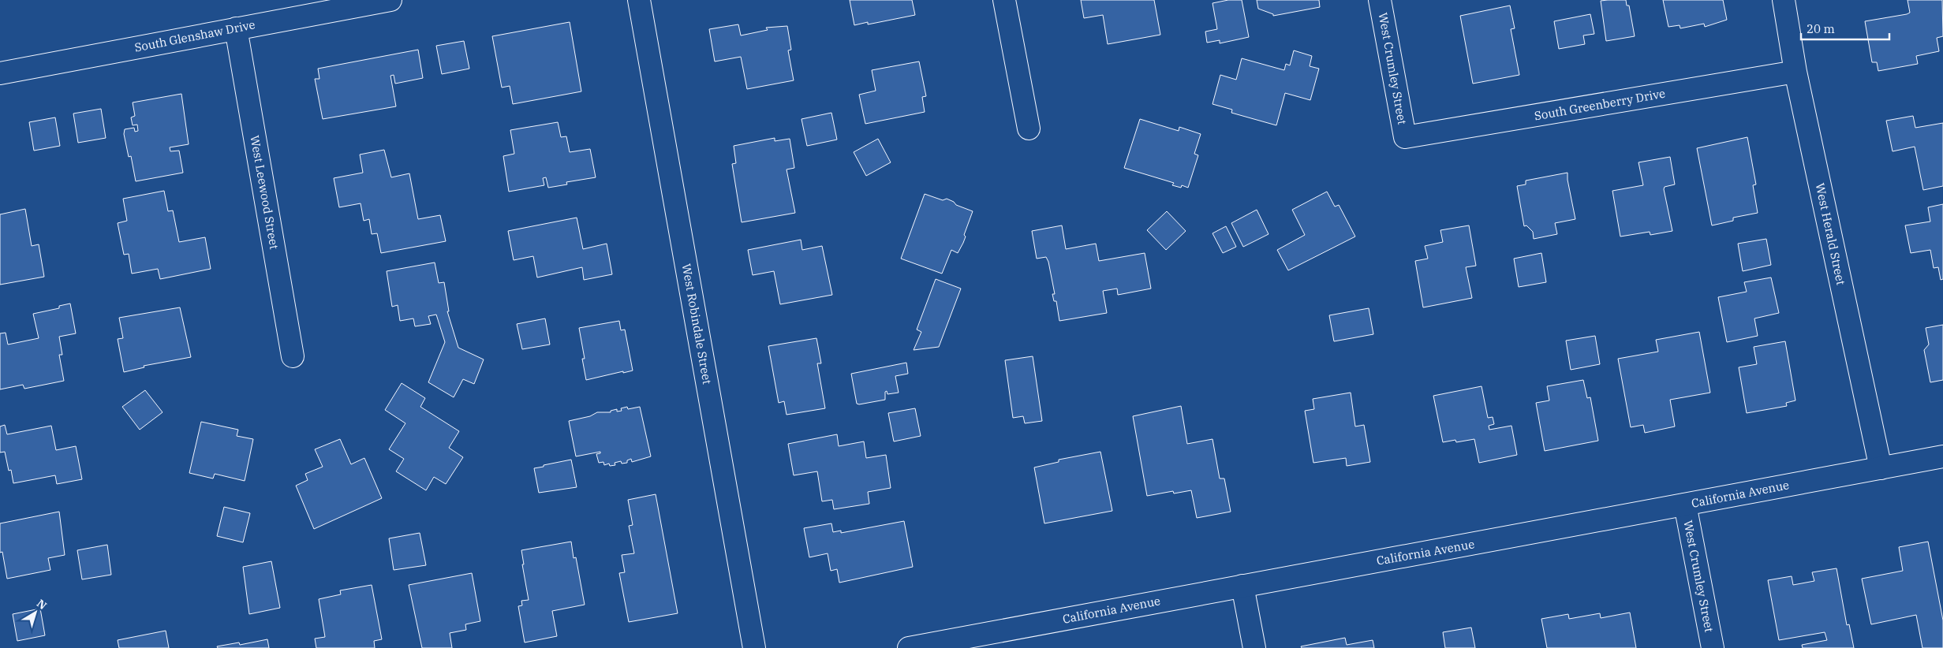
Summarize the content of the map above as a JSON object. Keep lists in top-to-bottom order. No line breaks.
{"streets":{"street":["South Glenshaw Drive","West Crumley Street","South Greenberry Drive","West Leewood Street","West Herald Street","West Robindale Street","California Avenue"]},"crossings":[["South Glenshaw Drive","West Leewood Street"],["West Crumley Street","South Greenberry Drive"],["West Crumley Street","California Avenue"],["South Greenberry Drive","West Herald Street"],["West Herald Street","California Avenue"]],"scale_bar":"20 m","north":"top right"}
